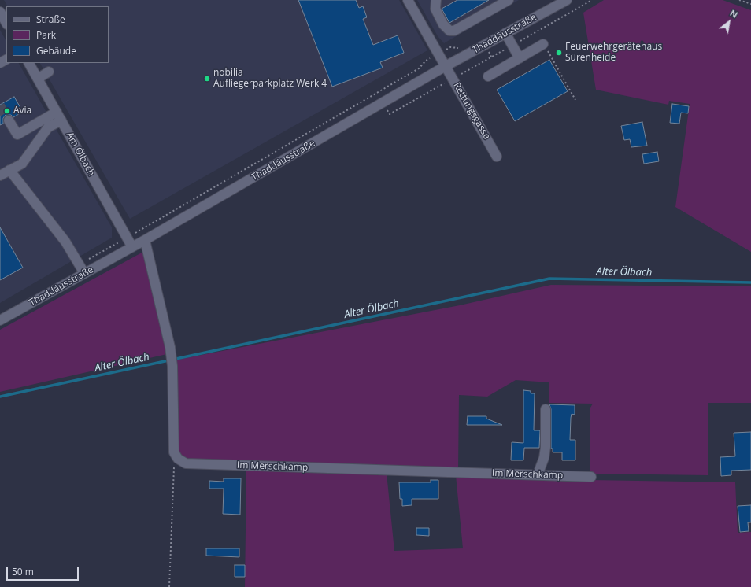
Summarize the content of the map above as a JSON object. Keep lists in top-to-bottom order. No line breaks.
{"streets":{"street":["Thaddäusstraße","Rettungsgasse","Am Ölbach","Im Merschkamp"]},"crossings":[["Thaddäusstraße","Rettungsgasse"],["Thaddäusstraße","Am Ölbach"]],"water":["Alter Ölbach"],"places":["Feuerwehrgerätehaus Sürenheide","nobilia Aufliegerparkplatz Werk 4","Avia"],"legend":["Straße","Park","Gebäude"],"scale_bar":"50 m","north":"top right"}
